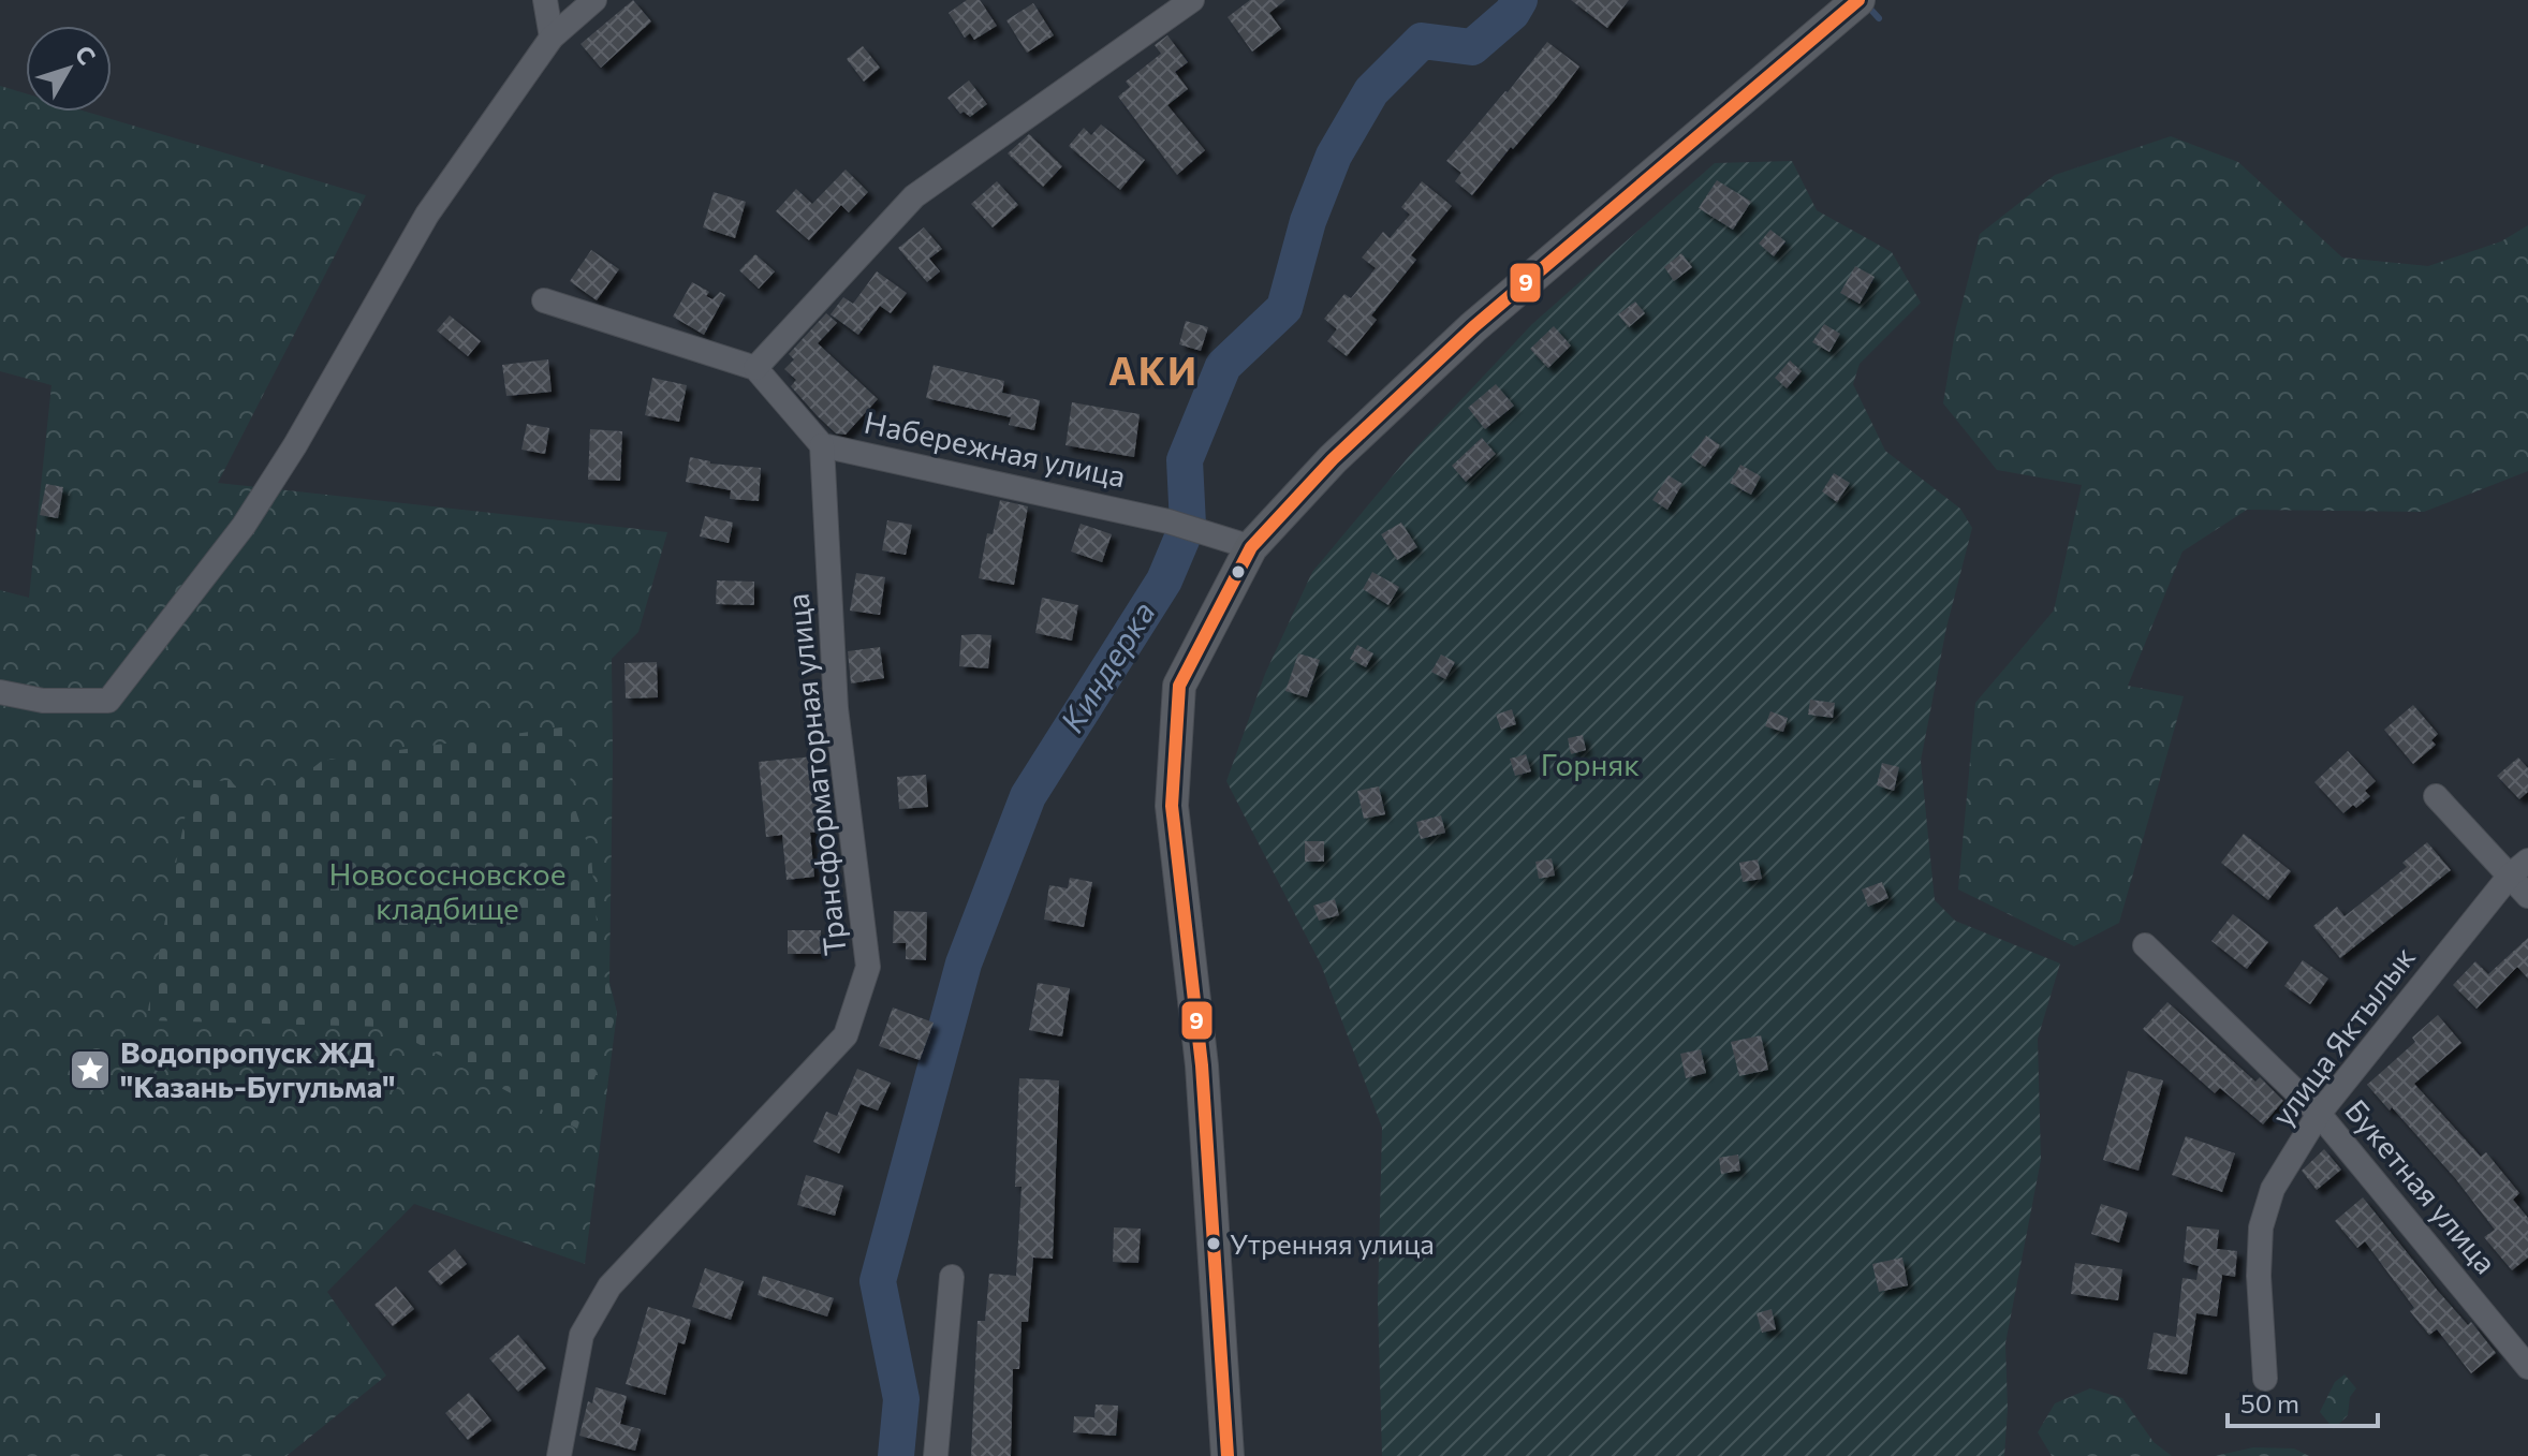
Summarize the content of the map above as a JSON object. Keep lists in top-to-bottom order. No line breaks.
{"streets":{"street":["Набережная улица","Трансформаторная улица","улица Яктылык","Букетная улица"]},"crossings":[["Набережная улица","Трансформаторная улица"],["улица Яктылык","Букетная улица"]],"districts":["АКИ"],"water":["Киндерка"],"parks":["Горняк","Новососновское кладбище"],"places":{"place":["Водопропуск ЖД \"Казань-Бугульма\""],"other":["Утренняя улица"]},"lines":["transit line 9"],"scale_bar":"50 m","north":"top right"}
